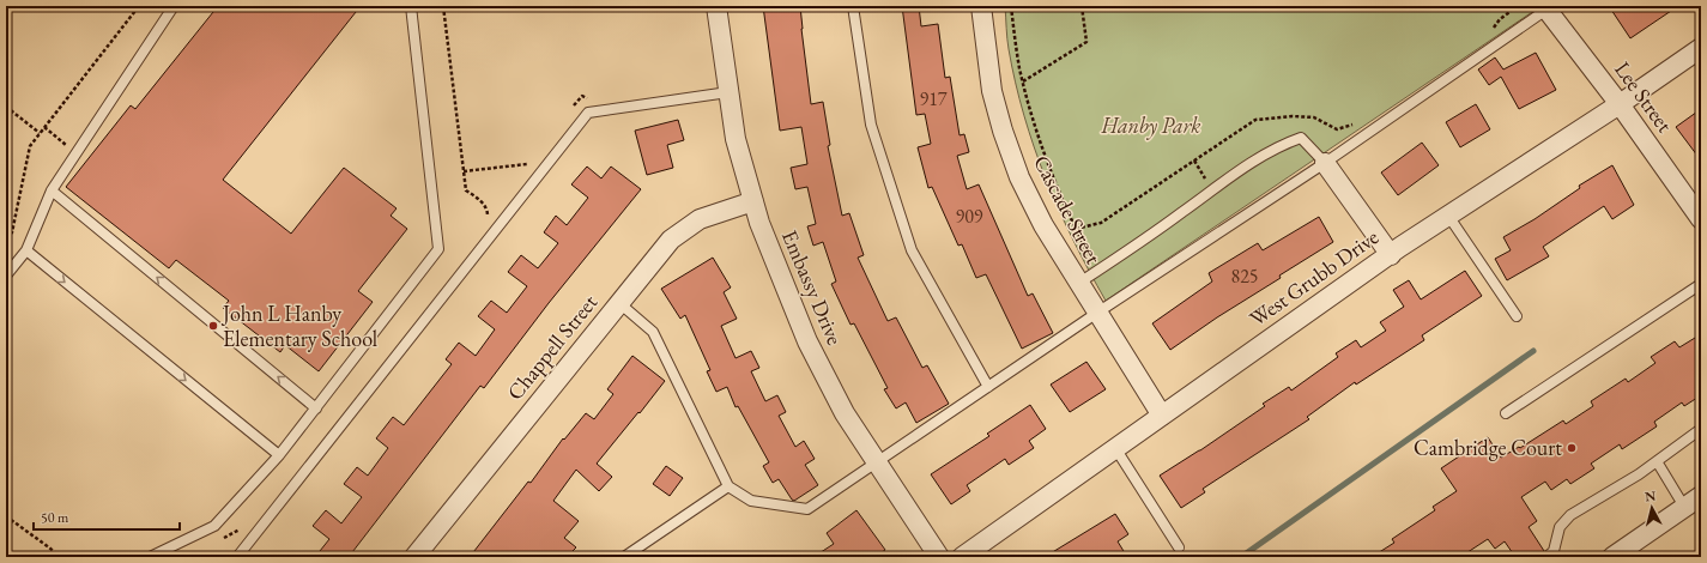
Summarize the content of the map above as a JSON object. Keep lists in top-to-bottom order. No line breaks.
{"streets":{"street":["Lee Street","Cascade Street","West Grubb Drive","Embassy Drive","Chappell Street"]},"crossings":[["Lee Street","West Grubb Drive"],["Cascade Street","West Grubb Drive"],["Embassy Drive","Chappell Street"]],"parks":["Hanby Park"],"places":["John L Hanby Elementary School","Cambridge Court"],"house_numbers":["917","909","825"],"scale_bar":"50 m","north":"top"}
